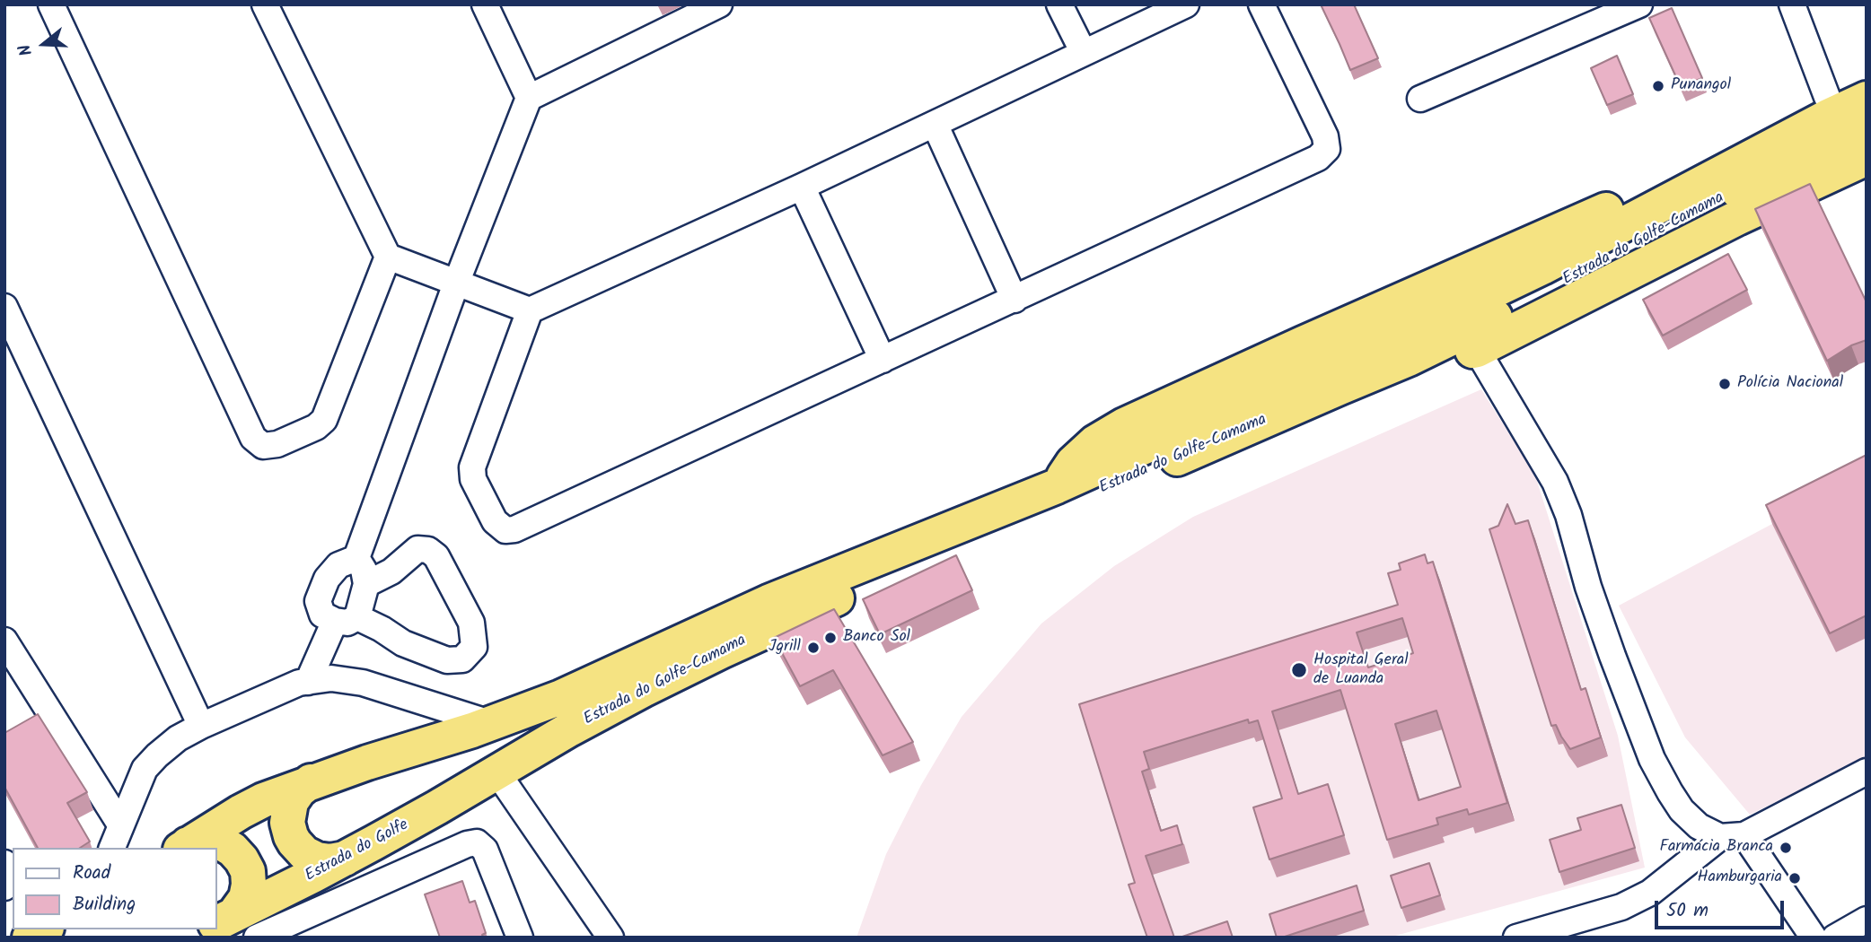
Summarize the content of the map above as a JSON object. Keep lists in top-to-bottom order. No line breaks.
{"streets":{"highway":["Estrada do Golfe-Camama","Estrada do Golfe"]},"crossings":[["Estrada do Golfe-Camama","Estrada do Golfe"]],"places":["Punangol","Polícia Nacional","Banco Sol","Jgrill","Hospital Geral de Luanda","Farmácia Branca","Hamburgaria"],"legend":["Road","Building"],"scale_bar":"50 m","north":"left"}
